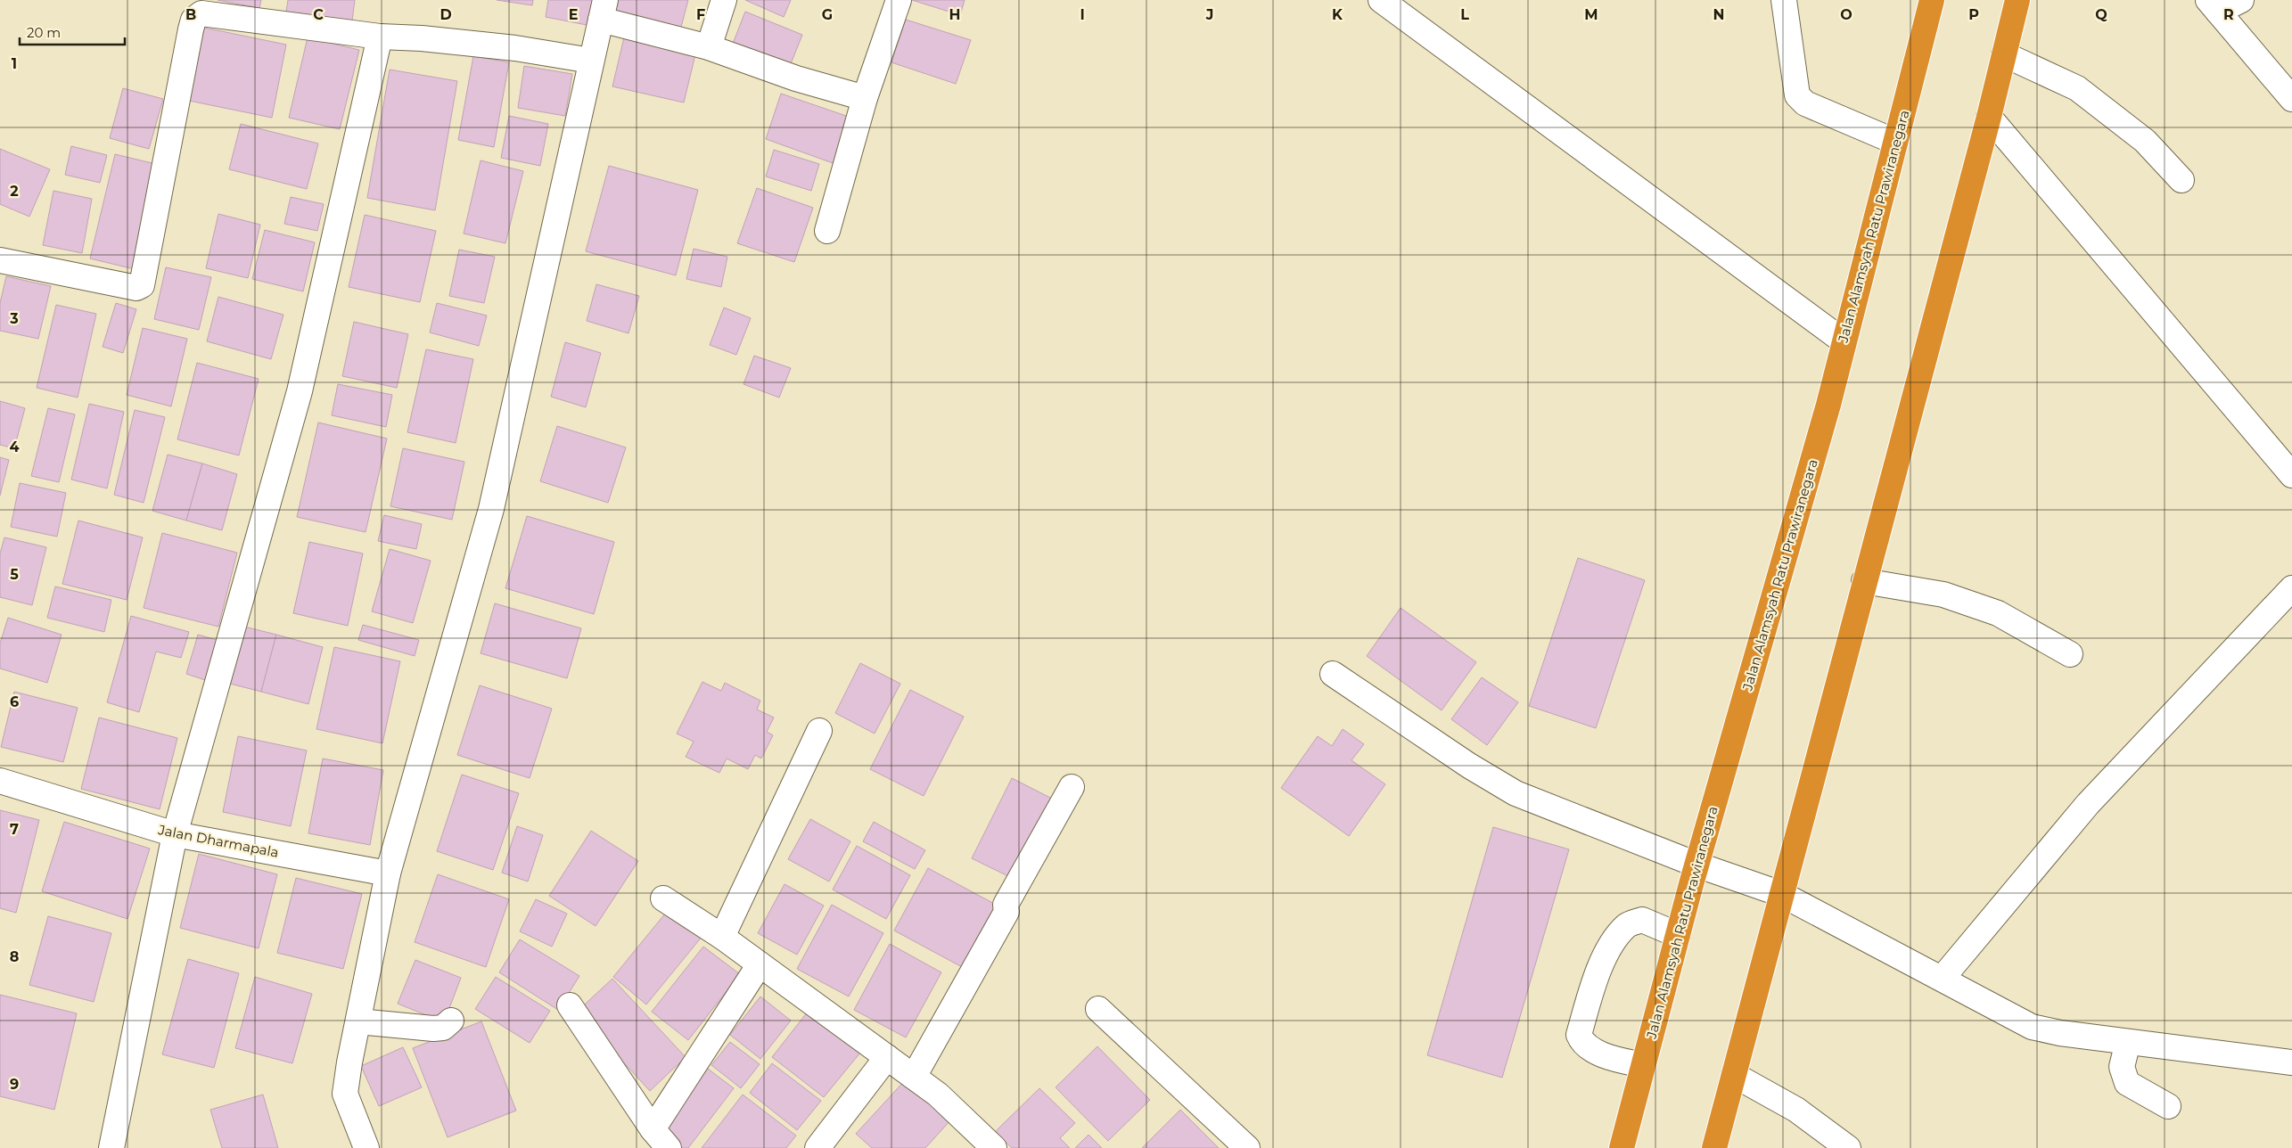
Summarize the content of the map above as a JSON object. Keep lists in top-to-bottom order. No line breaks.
{"streets":{"highway":["Jalan Alamsyah Ratu Prawiranegara"],"street":["Jalan Dharmapala"]},"scale_bar":"20 m","grid":{"columns":["B","C","D","E","F","G","H","I","J","K","L","M","N","O","P","Q","R"],"rows":["1","2","3","4","5","6","7","8","9"]}}
